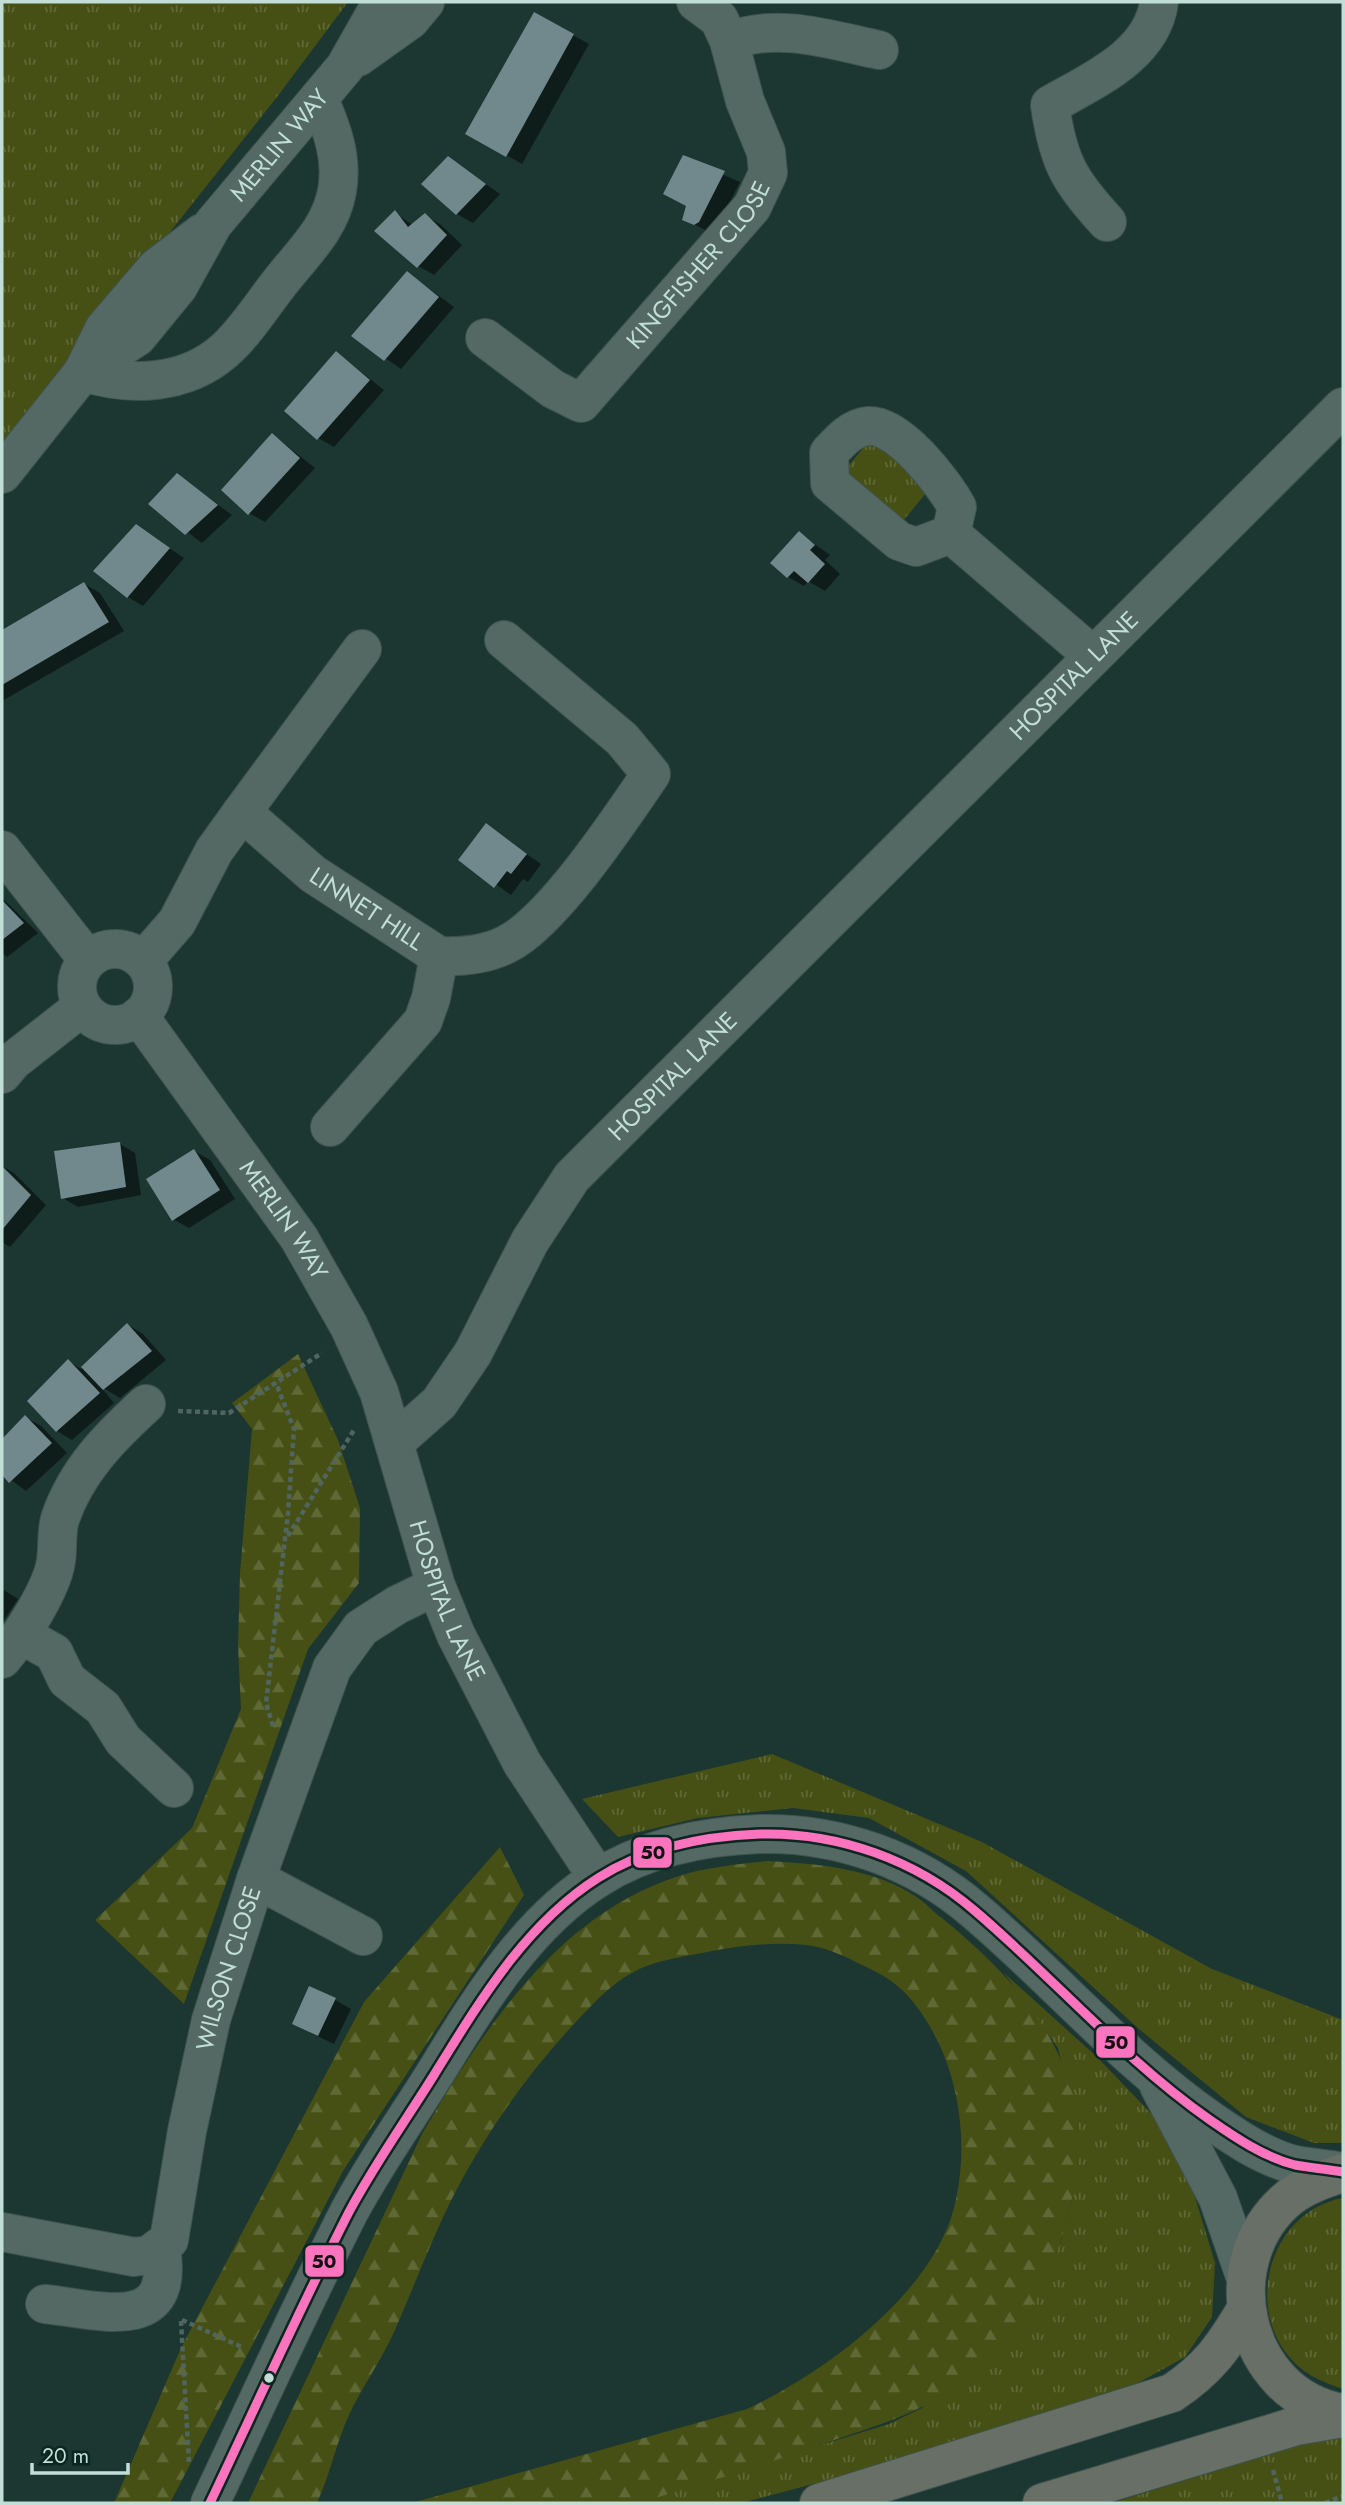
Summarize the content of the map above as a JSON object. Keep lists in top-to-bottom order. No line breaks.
{"streets":{"street":["MERLIN WAY","KINGFISHER CLOSE","HOSPITAL LANE","LINNET HILL","WILSON CLOSE"]},"crossings":[["MERLIN WAY","HOSPITAL LANE"],["HOSPITAL LANE","WILSON CLOSE"]],"lines":["transit line 50"],"scale_bar":"20 m"}
